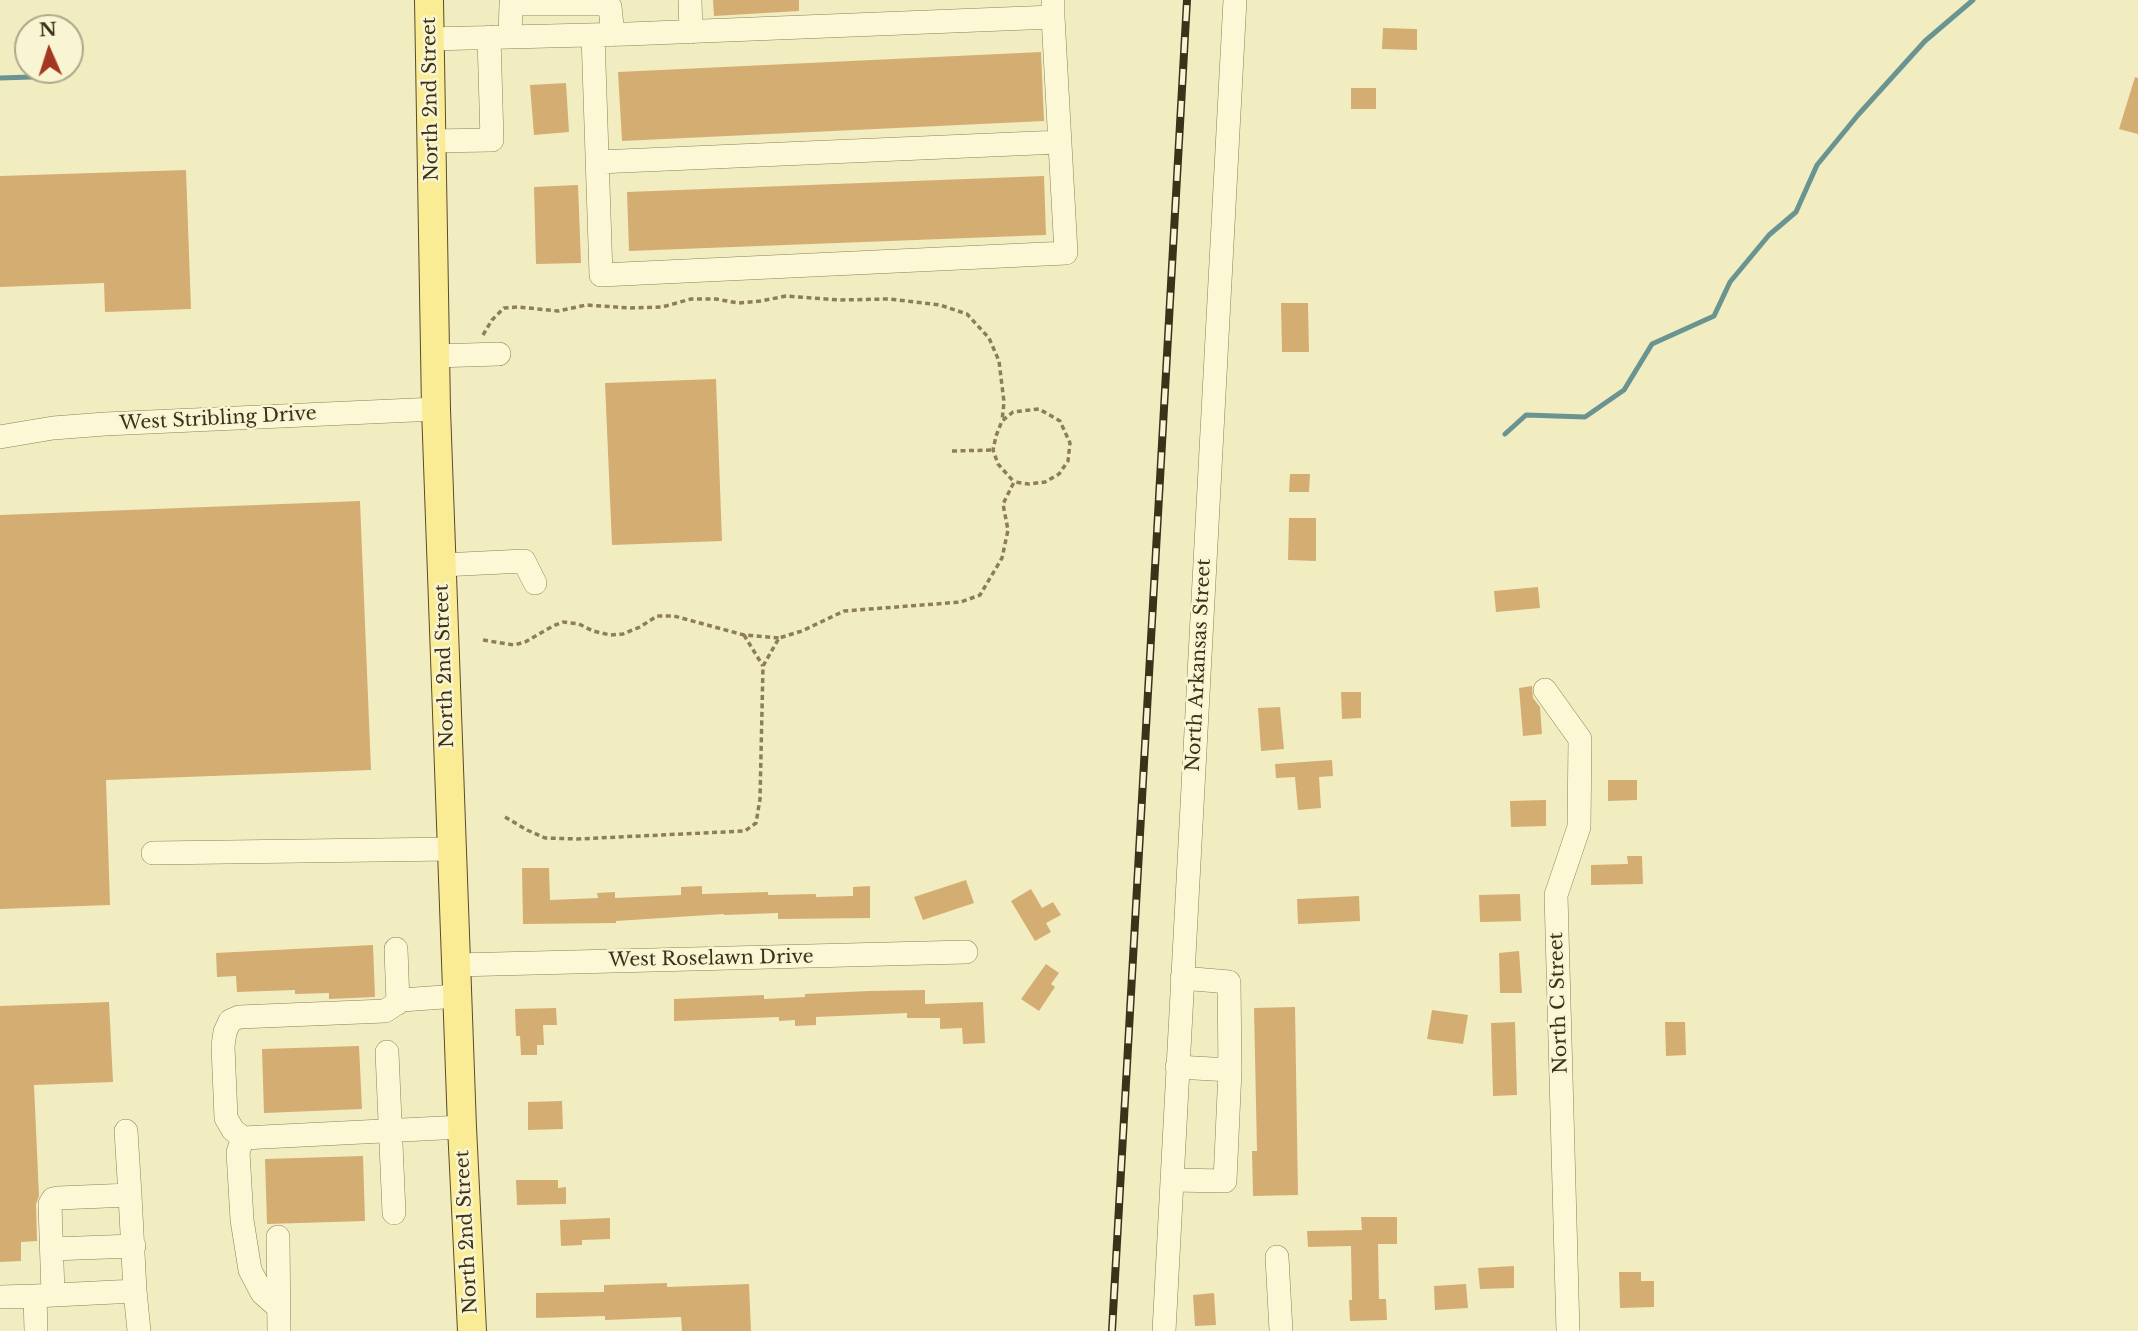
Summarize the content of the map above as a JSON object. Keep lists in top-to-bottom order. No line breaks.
{"streets":{"main road":["North 2nd Street"],"street":["West Stribling Drive","North Arkansas Street","West Roselawn Drive","North C Street"]},"crossings":[["North 2nd Street","West Stribling Drive"],["North 2nd Street","West Roselawn Drive"]],"north":"top"}
